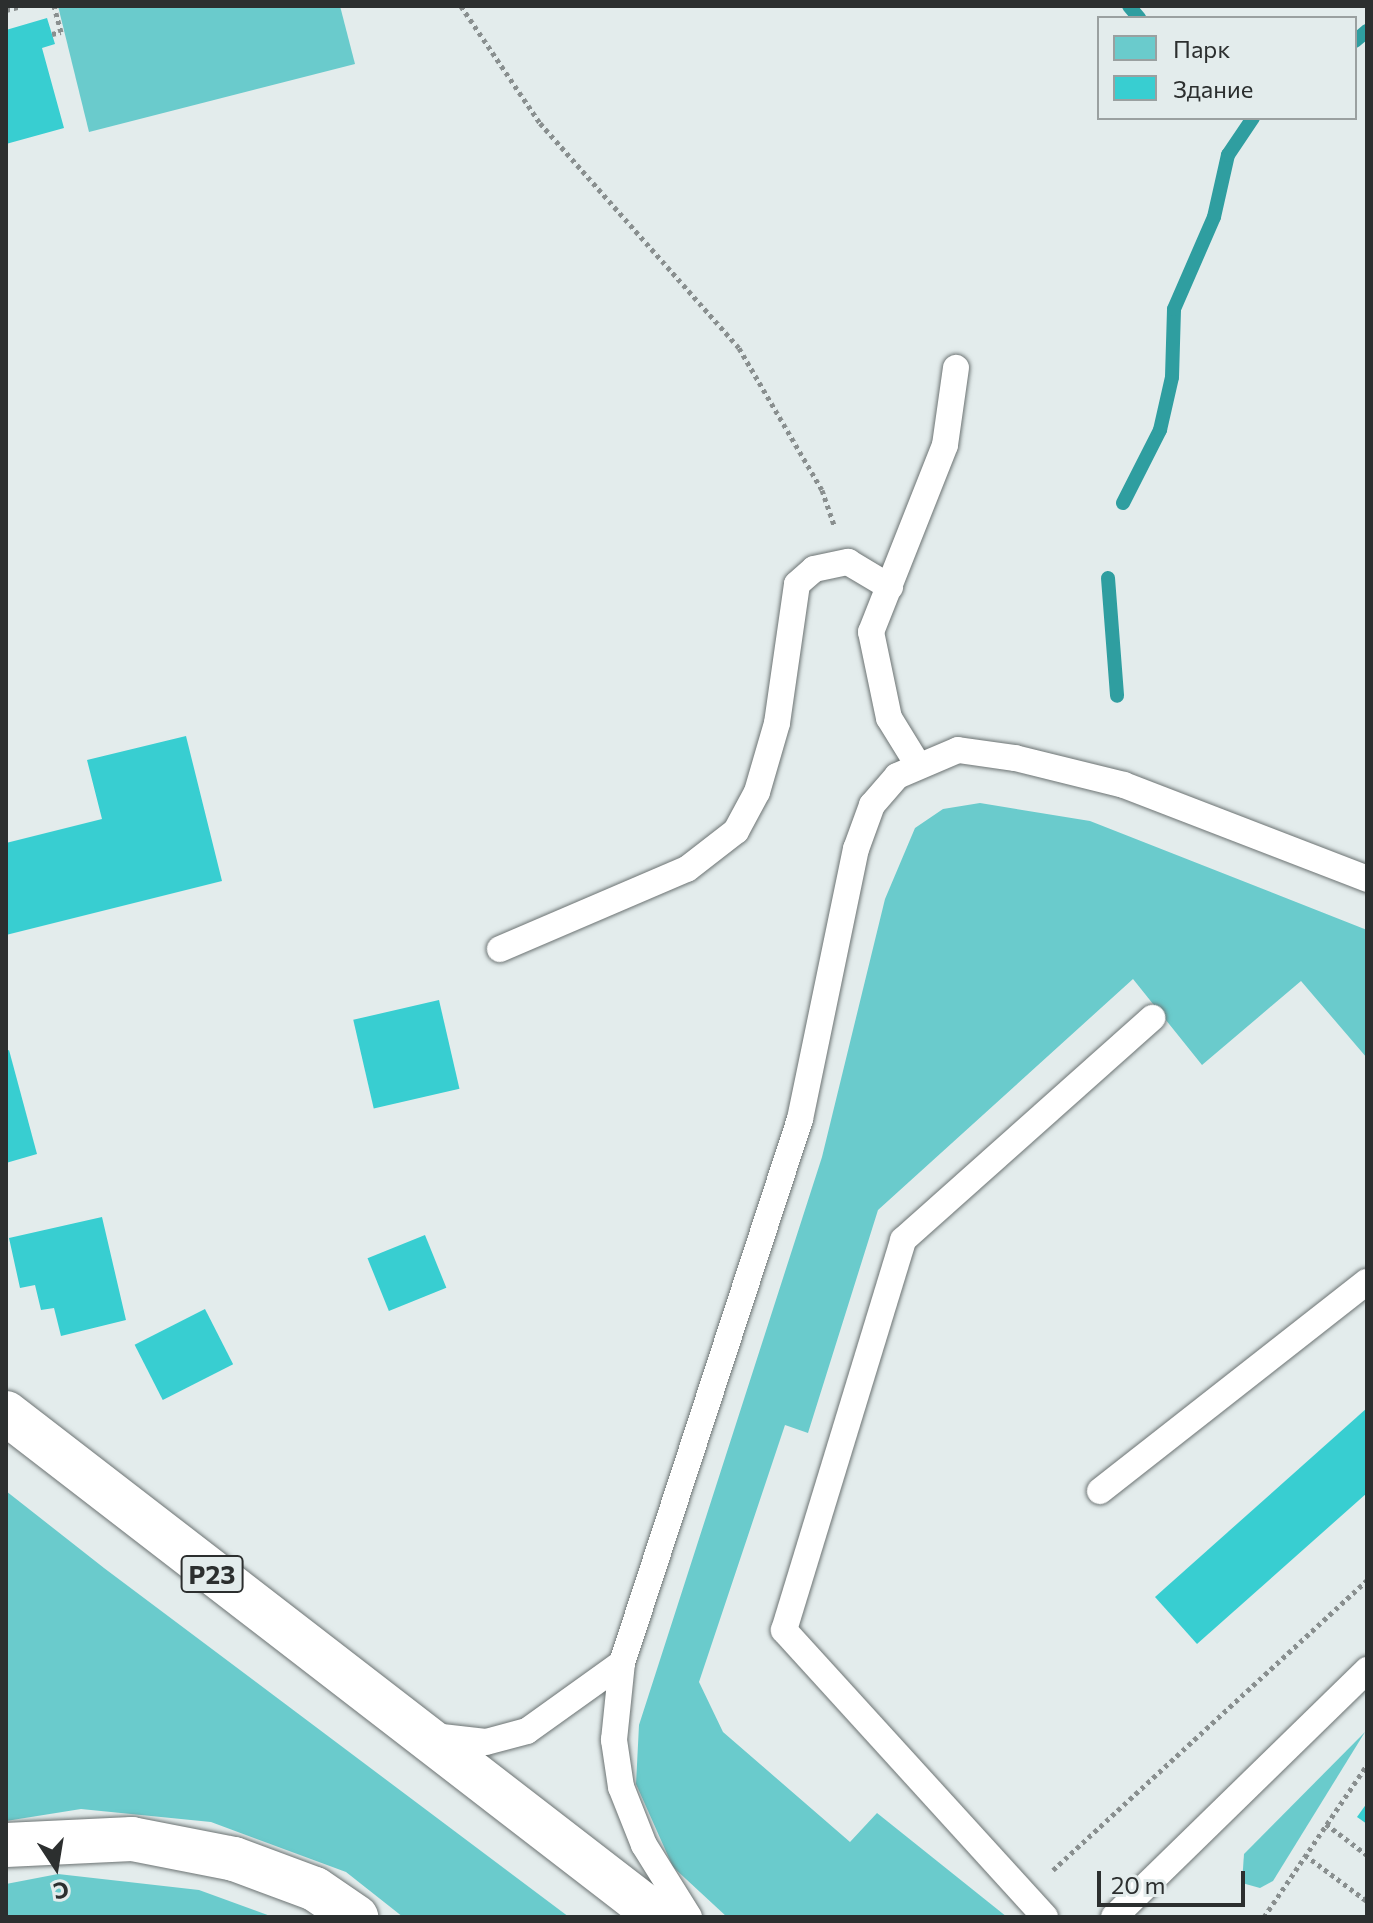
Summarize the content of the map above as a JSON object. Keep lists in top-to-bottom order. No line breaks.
{"streets":{"highway":["Р23"]},"legend":["Парк","Здание"],"scale_bar":"20 m","north":"bottom"}
